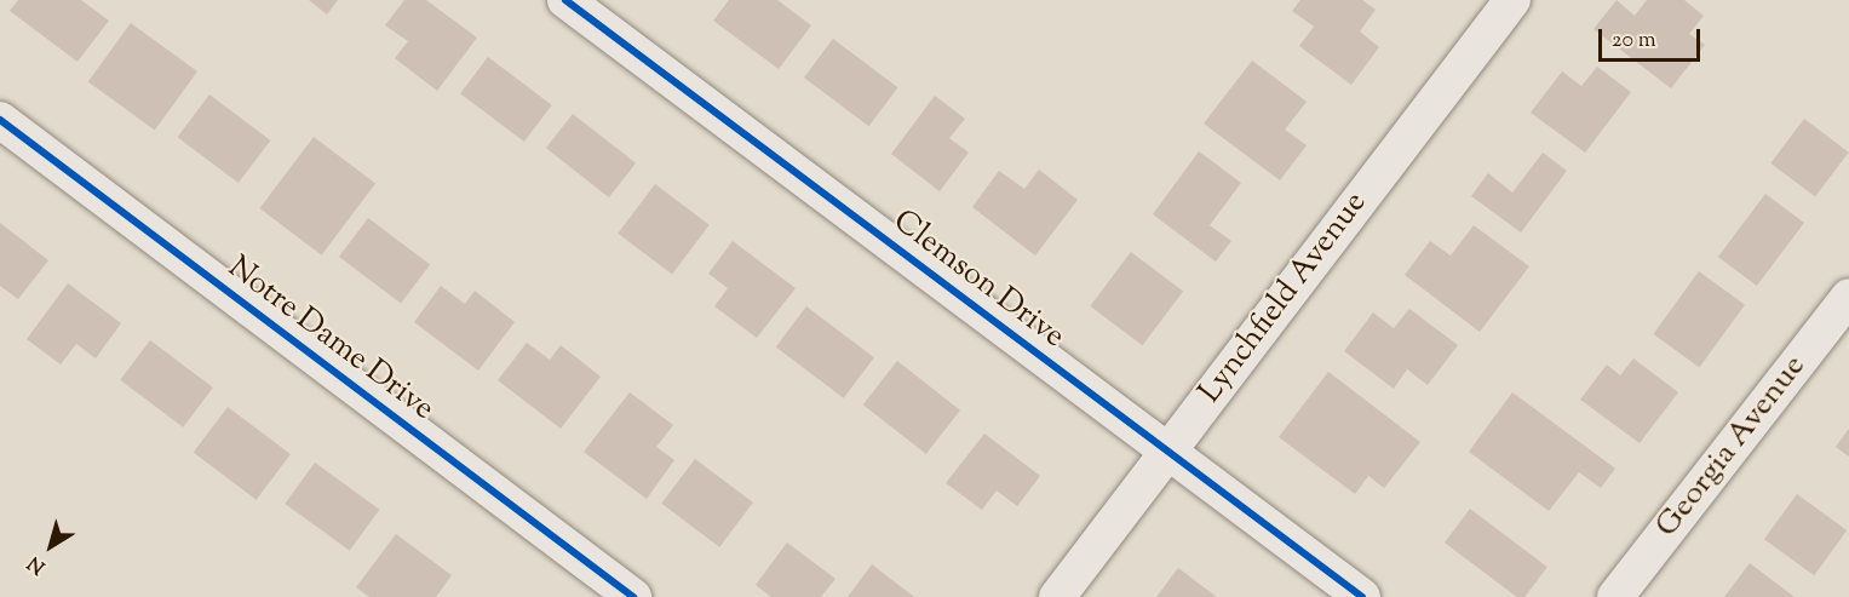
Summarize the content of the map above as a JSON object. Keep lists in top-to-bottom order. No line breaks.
{"streets":{"street":["Clemson Drive","Lynchfield Avenue","Notre Dame Drive","Georgia Avenue"]},"crossings":[["Clemson Drive","Lynchfield Avenue"]],"scale_bar":"20 m","north":"bottom left"}
